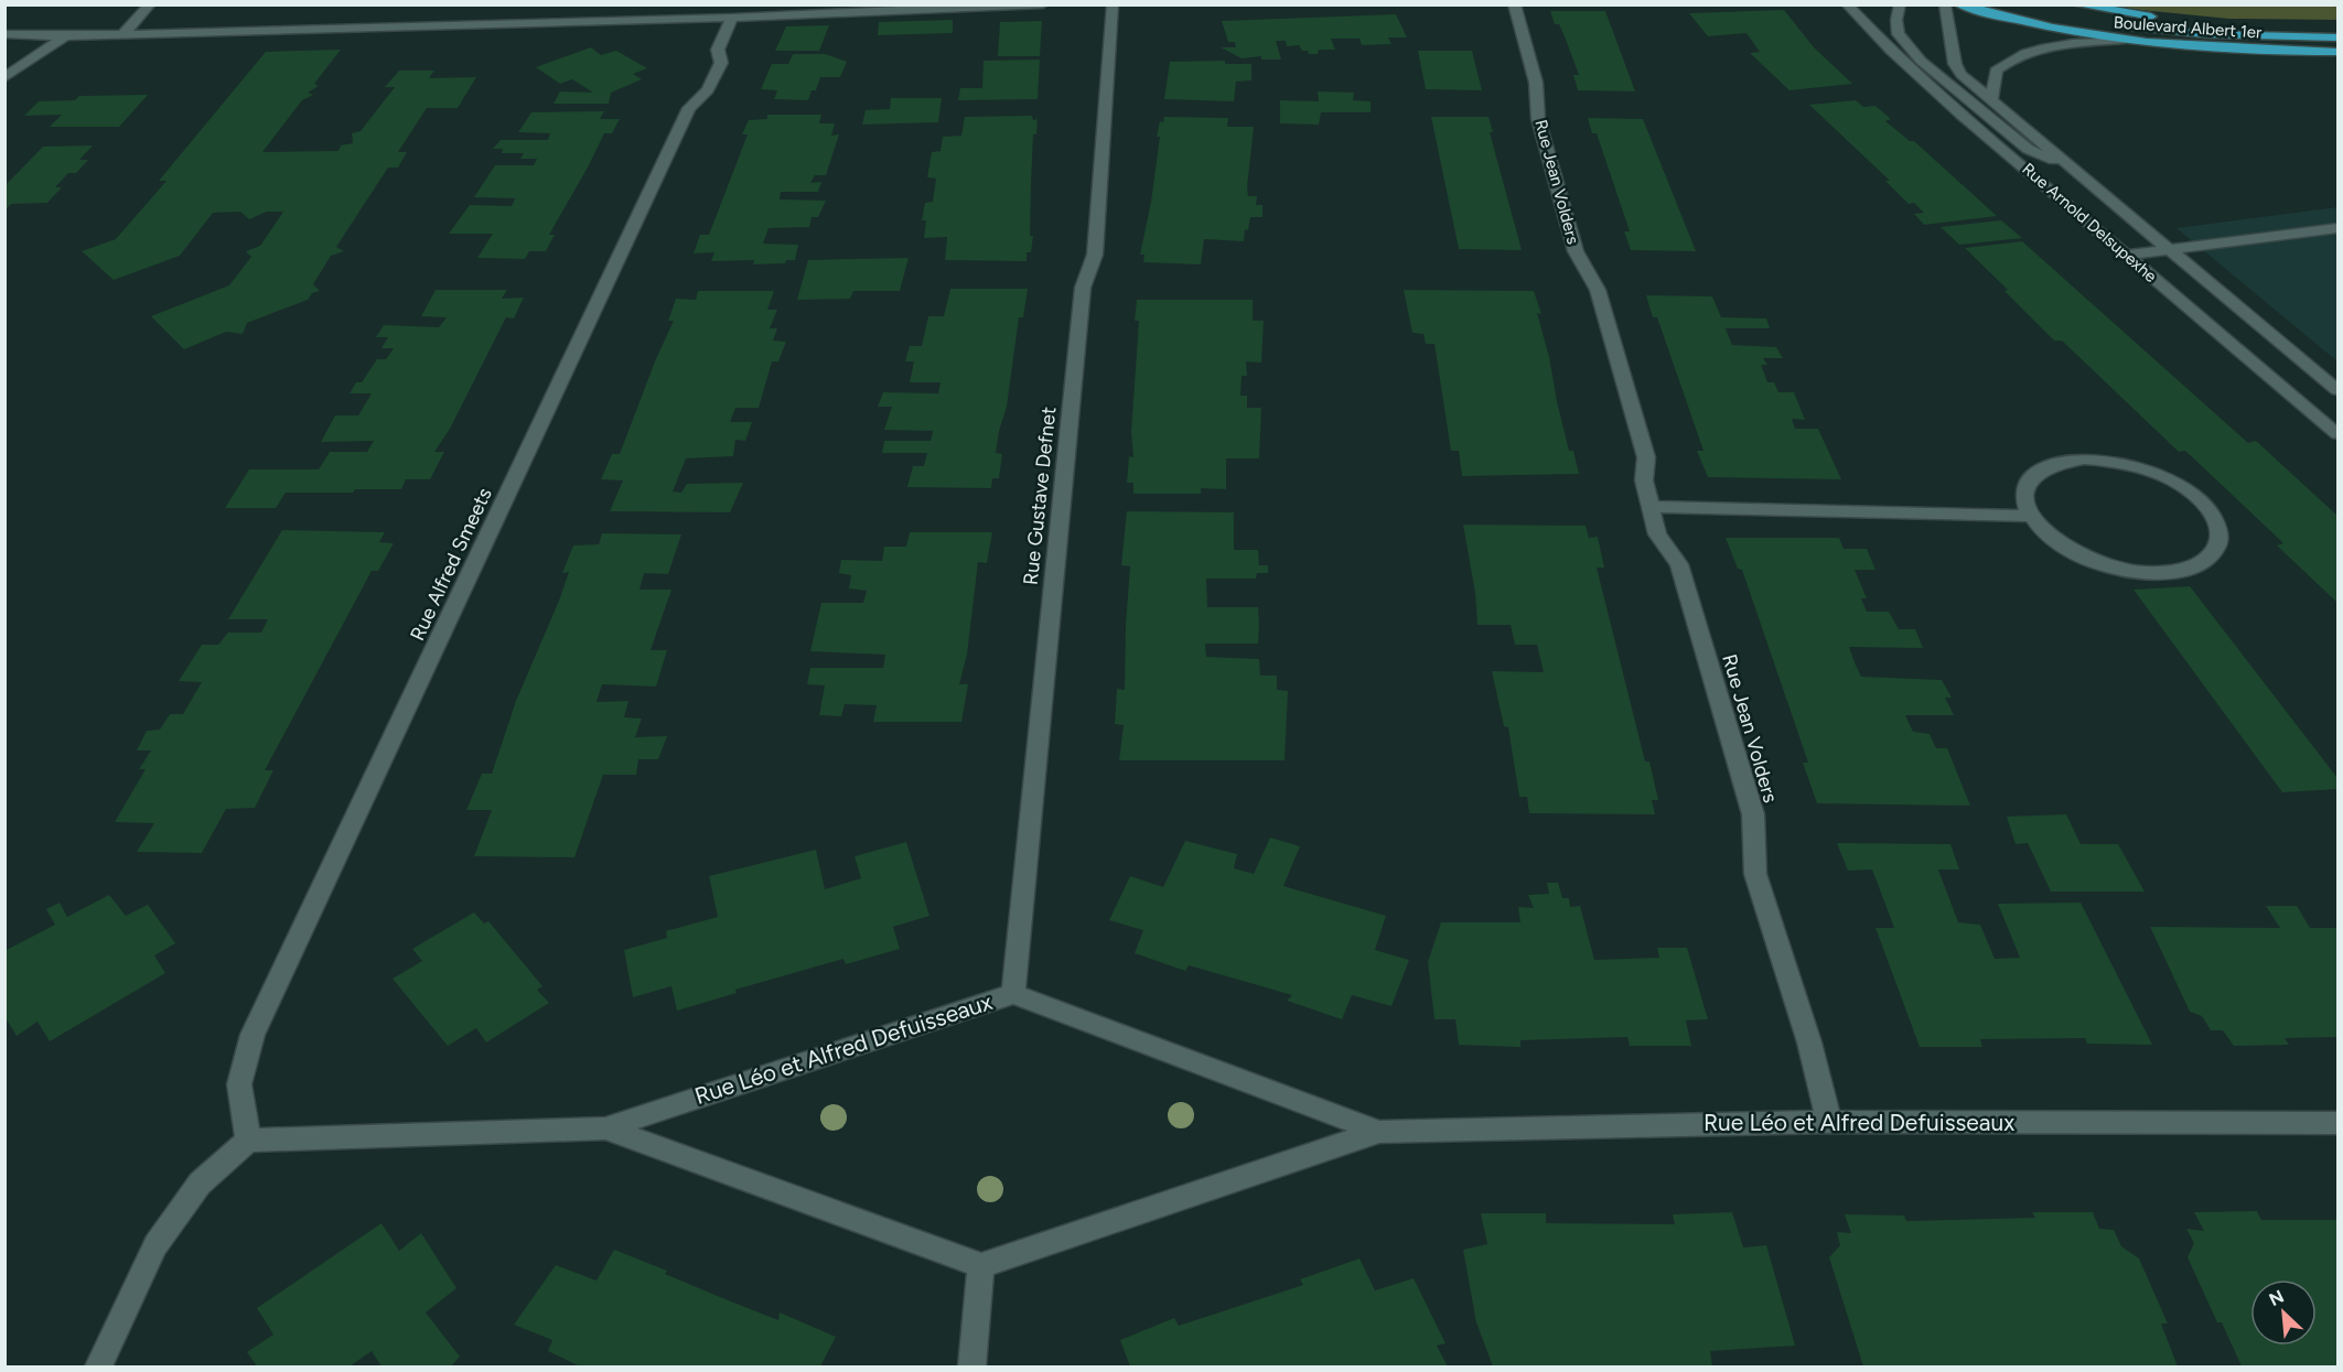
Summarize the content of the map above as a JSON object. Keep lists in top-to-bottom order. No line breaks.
{"streets":{"main road":["Boulevard Albert 1er"],"street":["Rue Jean Volders","Rue Arnold Delsupexhe","Rue Gustave Defnet","Rue Alfred Smeets","Rue Léo et Alfred Defuisseaux"]},"crossings":[["Rue Jean Volders","Rue Léo et Alfred Defuisseaux"],["Rue Gustave Defnet","Rue Léo et Alfred Defuisseaux"],["Rue Alfred Smeets","Rue Léo et Alfred Defuisseaux"]],"north":"top left"}
